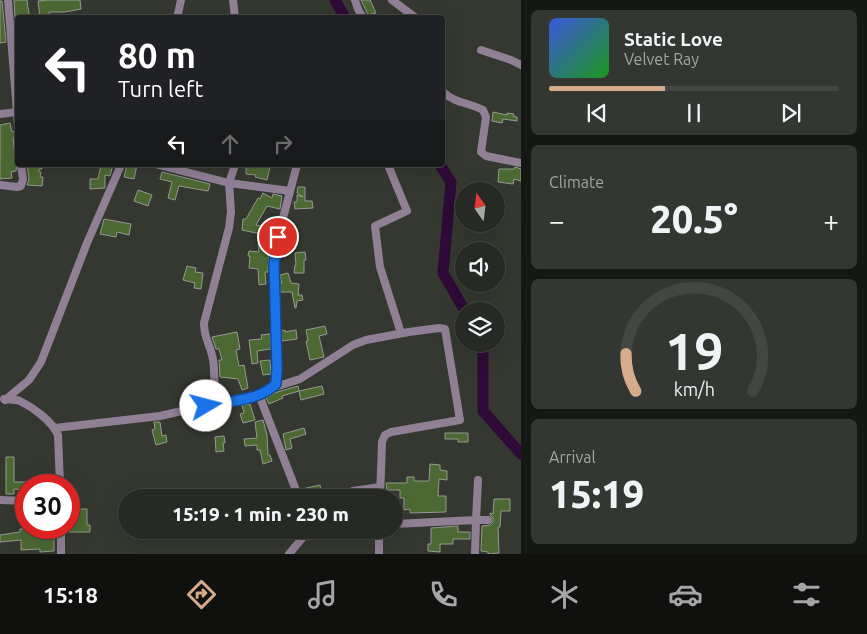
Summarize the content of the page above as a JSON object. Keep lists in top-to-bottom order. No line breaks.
{"north":"top","page":{"turn":["80 m","Turn left"],"song":["Static Love","Velvet Ray"],"tile":["Climate",["Arrival","15:19"]],"heat":["−","20.5°","+"],"limit":"30","trip":"15:19 · 1 min · 230 m","tabs":"15:18","gauge":["19","km/h"]}}
